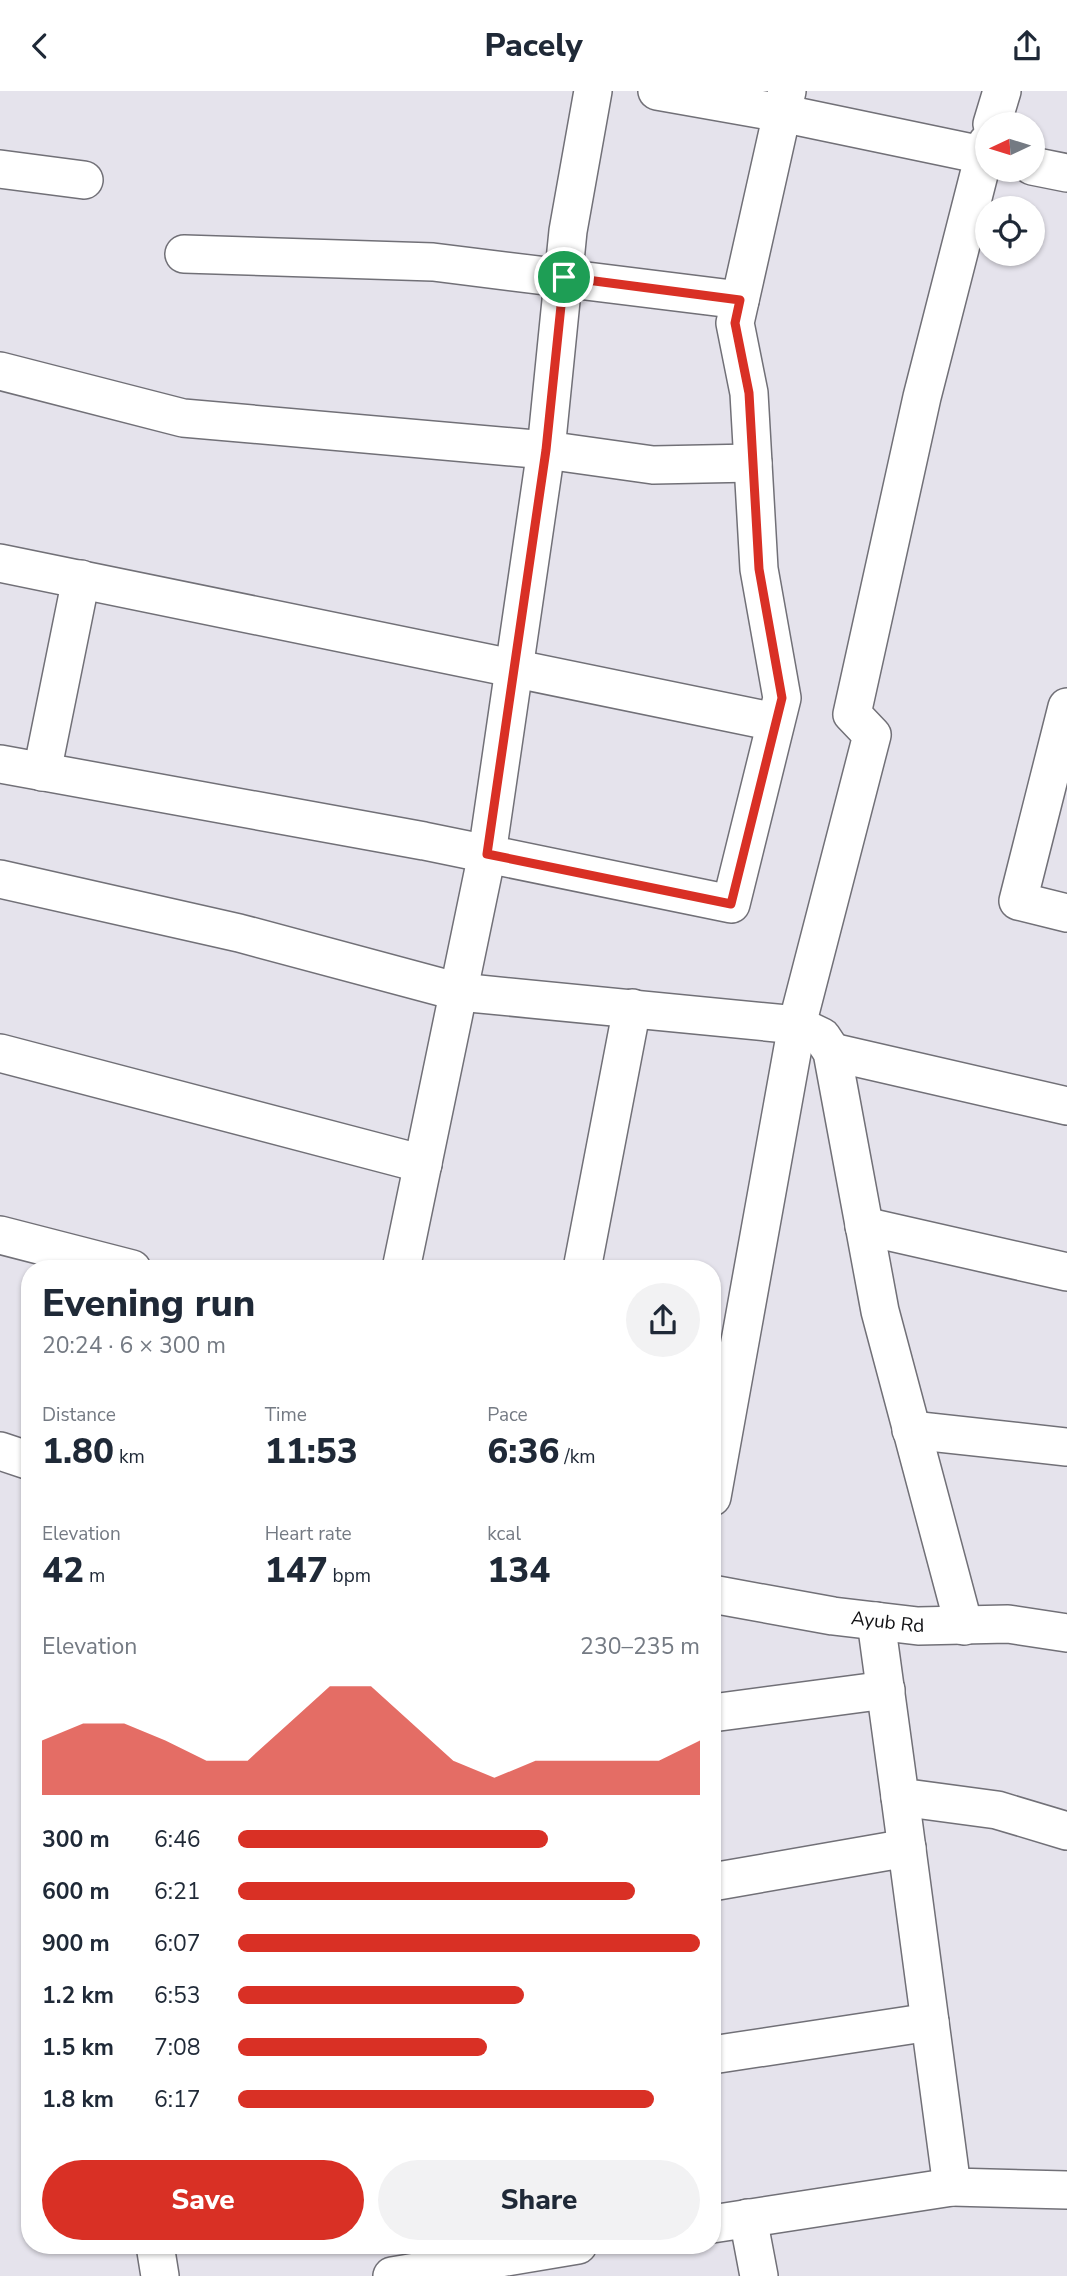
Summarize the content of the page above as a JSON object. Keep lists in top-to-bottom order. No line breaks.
{"streets":{"street":["Ayub Rd"]},"north":"left","page":{"header":"Pacely","heading":["Evening run","20:24 · 6 × 300 m"],"stats":[["Distance","1.80 km"],["Time","11:53"],["Pace","6:36 /km"],["Elevation","42 m"],["Heart rate","147 bpm"],["kcal","134"]],"chart":["Elevation","230–235 m"],"list":[{"name":"300 m","note":"6:46"},{"name":"600 m","note":"6:21"},{"name":"900 m","note":"6:07"},{"name":"1.2 km","note":"6:53"},{"name":"1.5 km","note":"7:08"},{"name":"1.8 km","note":"6:17"}],"buttons":["Save","Share"]}}
